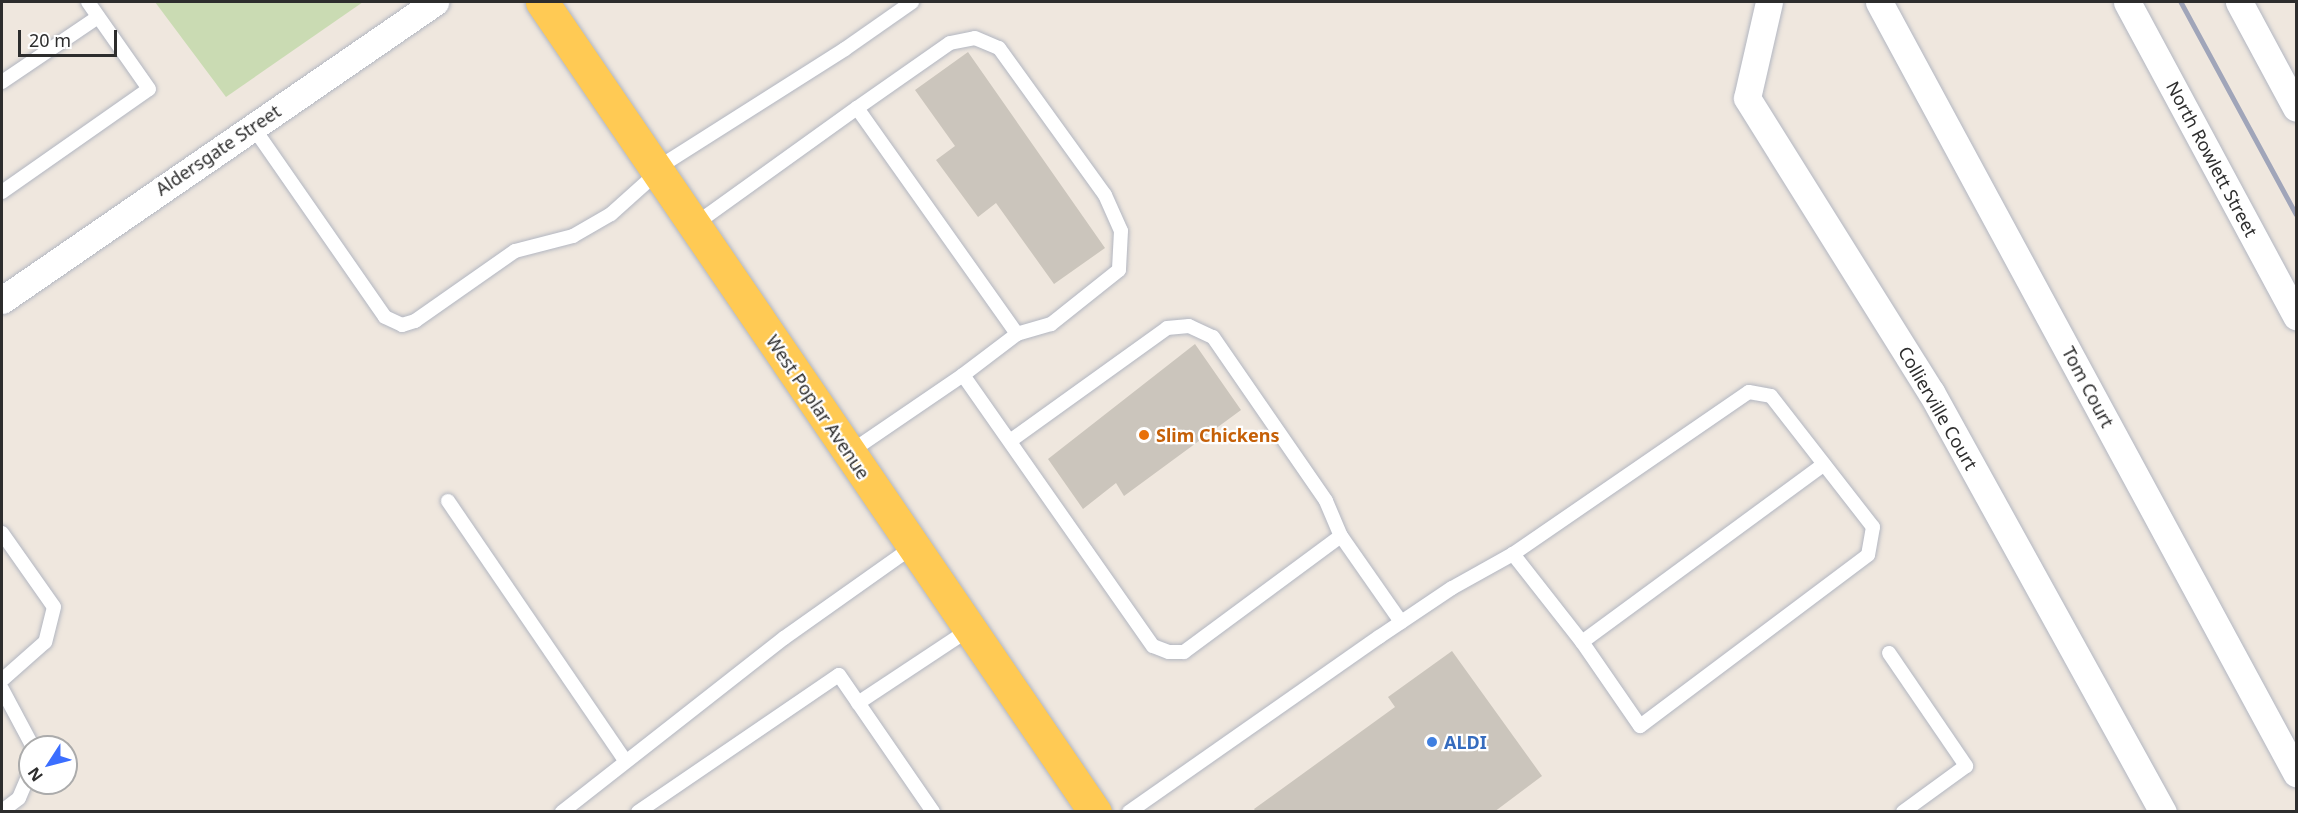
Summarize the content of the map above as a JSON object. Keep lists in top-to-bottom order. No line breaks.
{"streets":{"main road":["West Poplar Avenue"],"street":["Aldersgate Street","North Rowlett Street","Tom Court","Collierville Court"]},"places":["Slim Chickens","ALDI"],"scale_bar":"20 m","north":"bottom left"}
